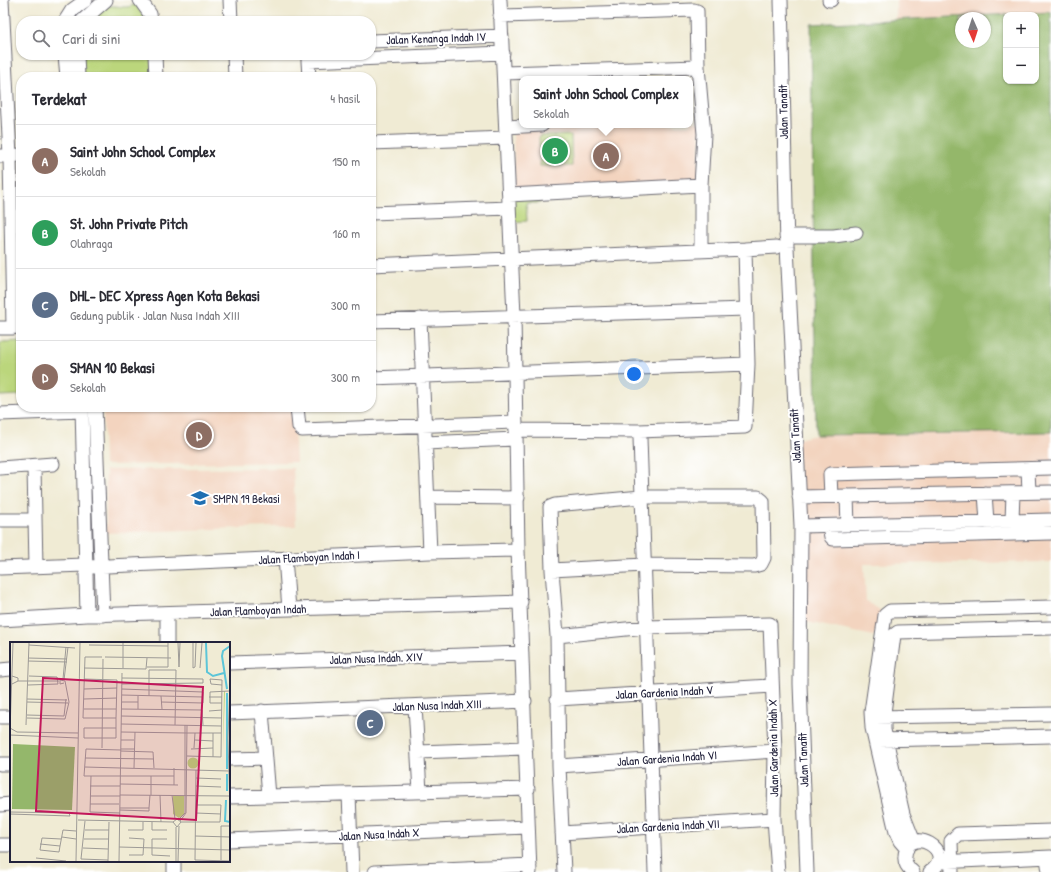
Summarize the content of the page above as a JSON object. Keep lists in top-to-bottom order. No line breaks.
{"streets":{"street":["Jalan Kenanga Indah IV","Jalan Tanafit","Jalan Flamboyan Indah I","Jalan Flamboyan Indah","Jalan Nusa Indah. XIV","Jalan Gardenia Indah V","Jalan Nusa Indah XIII","Jalan Gardenia Indah X","Jalan Gardenia Indah VI","Jalan Gardenia Indah VII","Jalan Nusa Indah X"]},"crossings":[["Jalan Gardenia Indah V","Jalan Gardenia Indah X"],["Jalan Gardenia Indah X","Jalan Gardenia Indah VI"],["Jalan Gardenia Indah X","Jalan Gardenia Indah VII"]],"places":{"school or university":["SMPN 19 Bekasi"]},"north":"bottom","page":{"map_buttons":["+","−"],"search":"Cari di sini","heading":["Terdekat","4 hasil"],"popup":["Saint John School Complex","Sekolah"],"list":[{"mark":"A","name":"Saint John School Complex","note":"Sekolah","value":"150 m"},{"mark":"B","name":"St. John Private Pitch","note":"Olahraga","value":"160 m"},{"mark":"C","name":"DHL- DEC Xpress Agen Kota Bekasi","note":"Gedung publik · Jalan Nusa Indah XIII","value":"300 m"},{"mark":"D","name":"SMAN 10 Bekasi","note":"Sekolah","value":"300 m"}],"pins":["B","A","D","C"]}}
